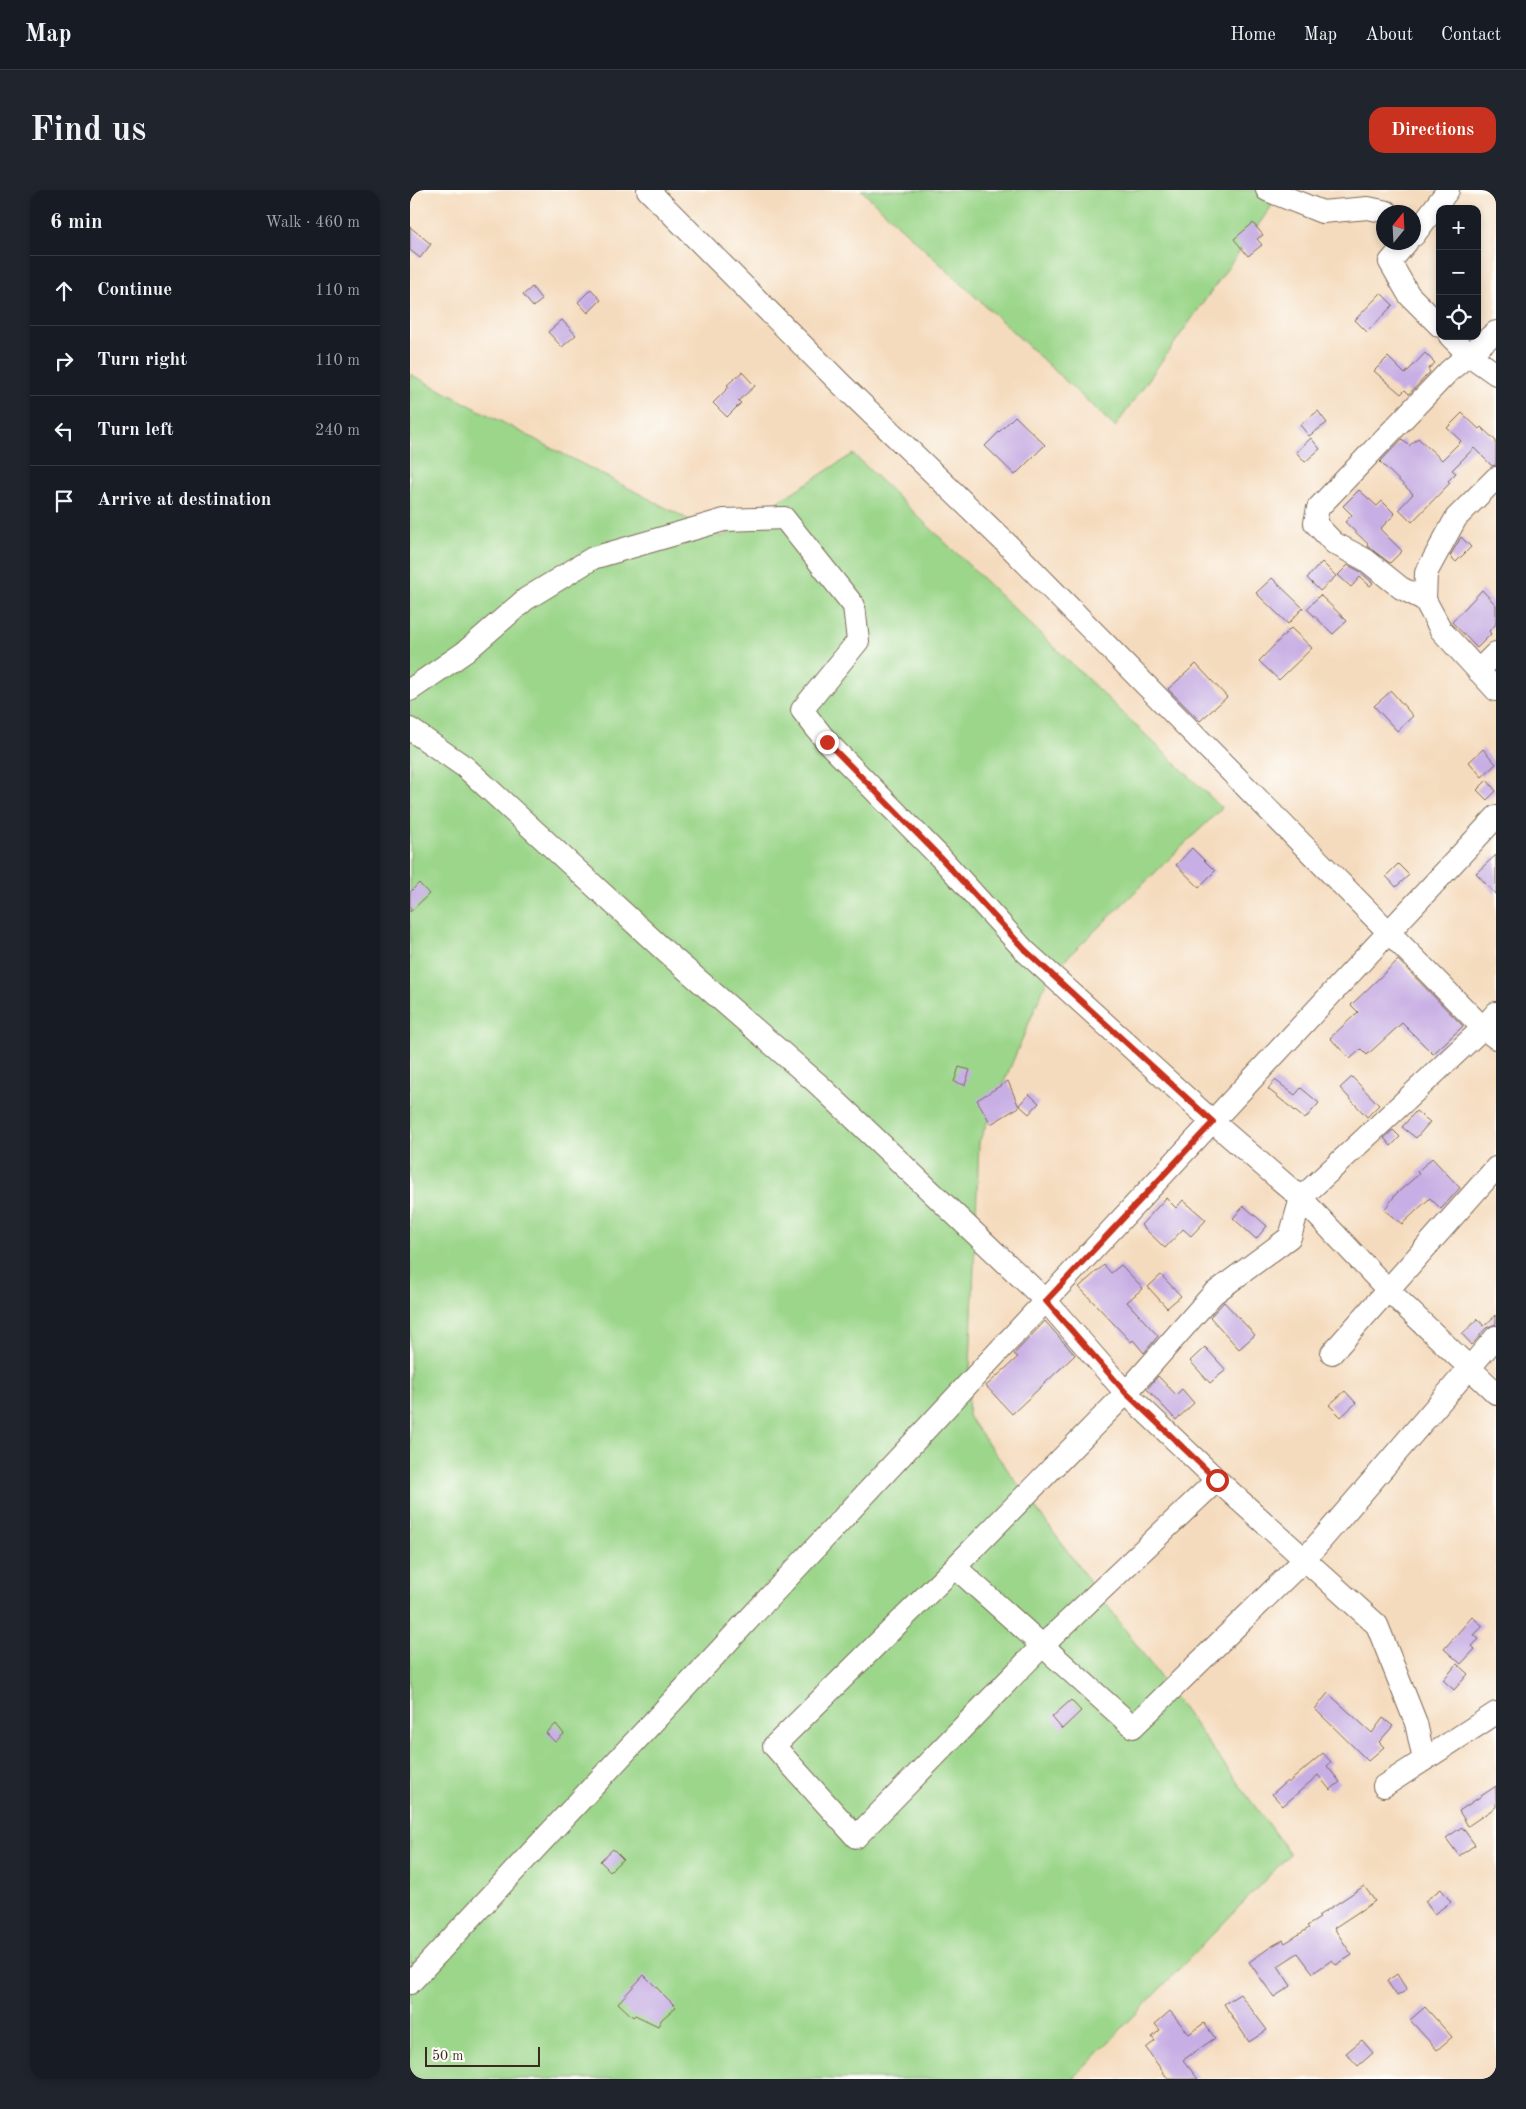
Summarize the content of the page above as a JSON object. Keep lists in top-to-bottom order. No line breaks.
{"scale_bar":"50 m","north":"top","page":{"header":"Map","nav":["Home","Map","About","Contact"],"buttons":"Directions","title":"Find us","heading":["6 min","Walk · 460 m"],"map_buttons":["+","−"],"list":[["Continue","110 m"],["Turn right","110 m"],["Turn left","240 m"],"Arrive at destination"],"scale":"50 m"}}
